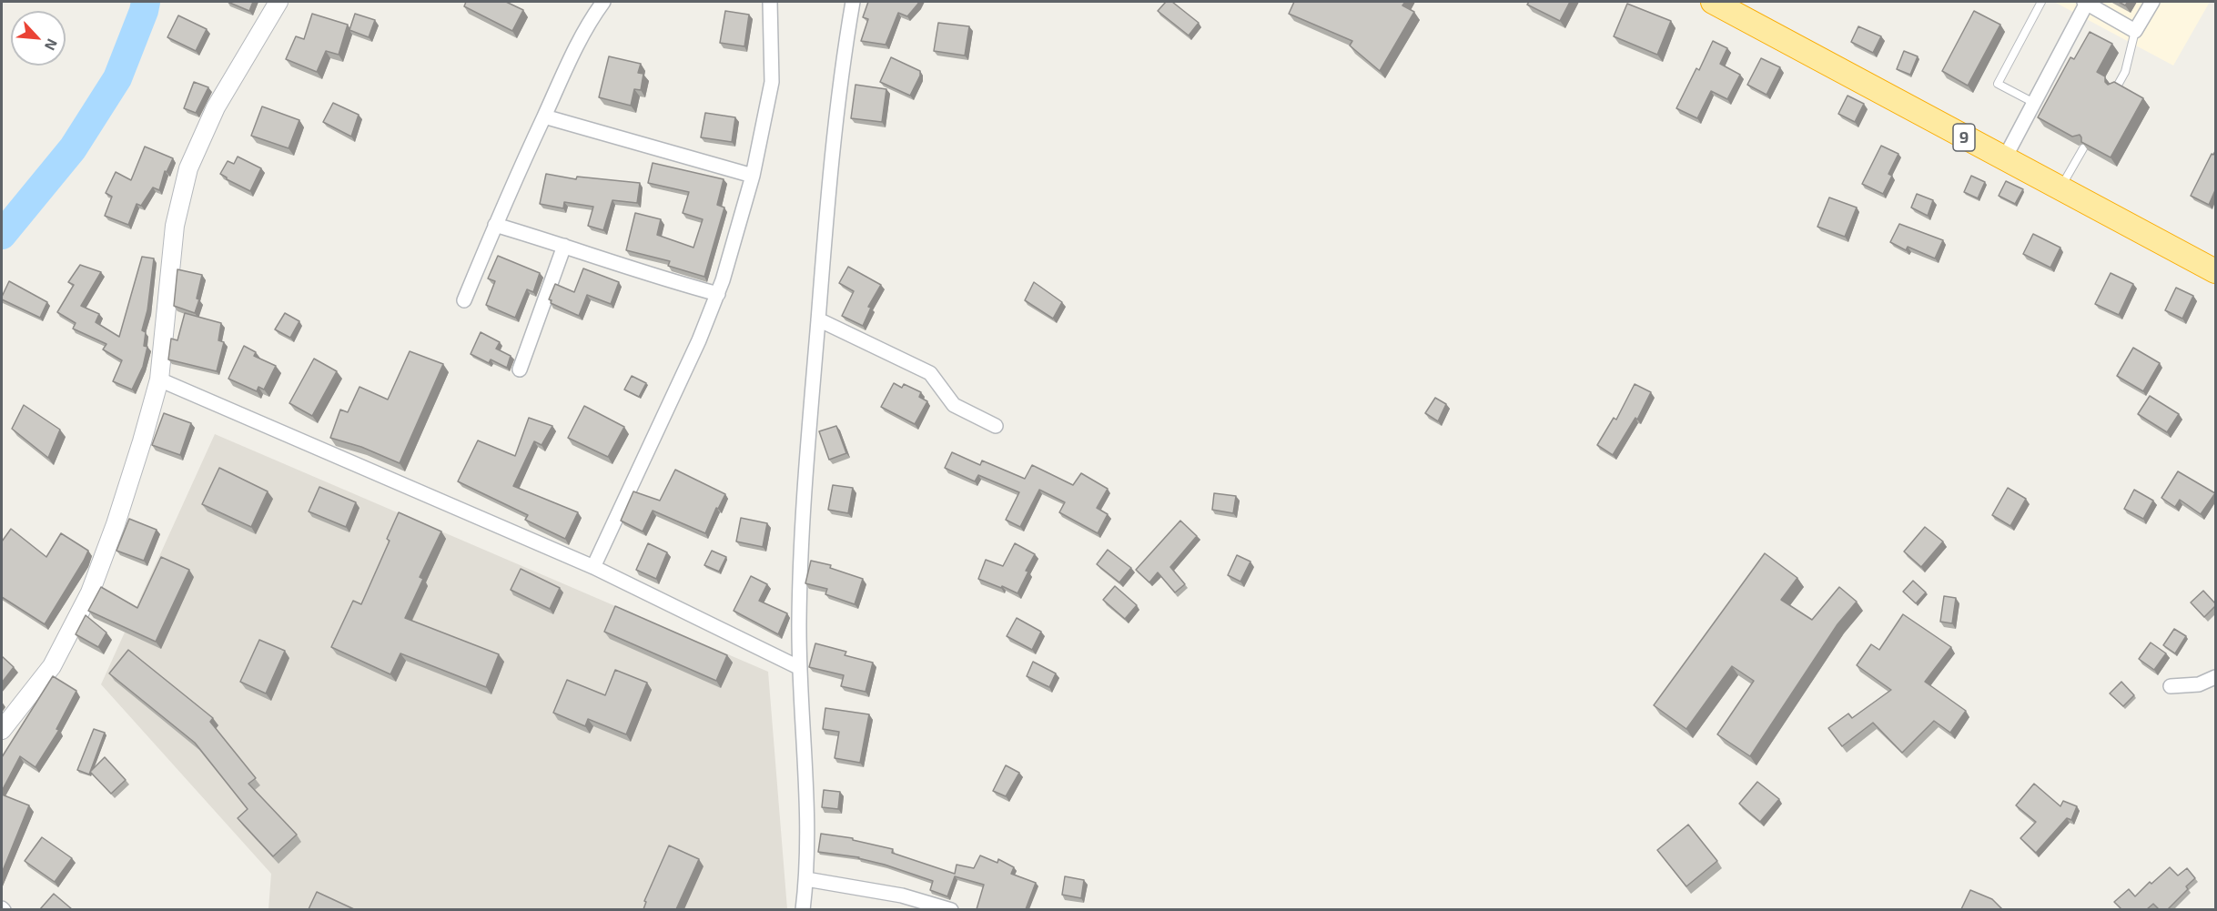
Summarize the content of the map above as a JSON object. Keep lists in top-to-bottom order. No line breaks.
{"streets":{"highway":["9"]},"north":"bottom right"}
